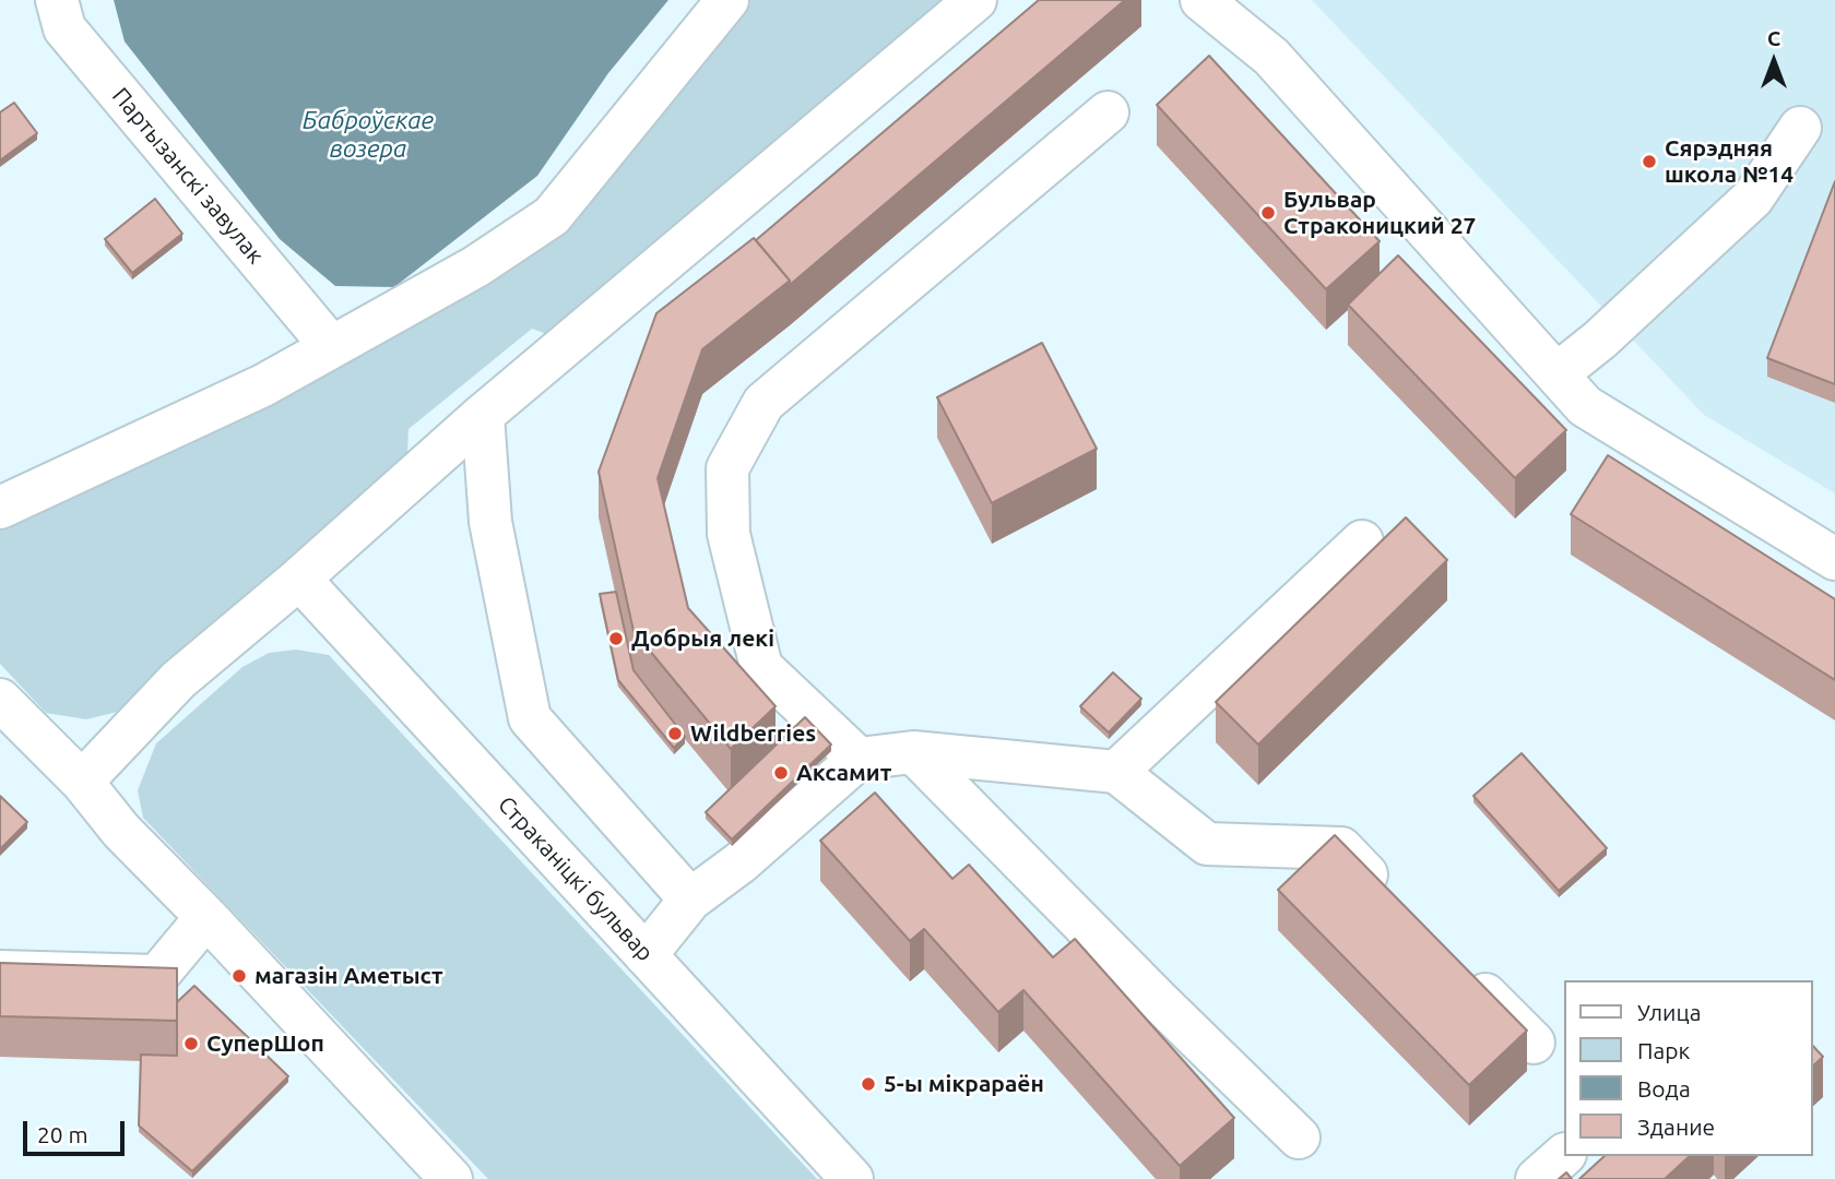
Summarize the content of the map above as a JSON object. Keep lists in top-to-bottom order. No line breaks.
{"streets":{"street":["Партызанскі завулак","Страканіцкі бульвар"]},"water":["Баброўскае возера"],"places":["Сярэдняя школа №14","Бульвар Страконицкий 27","Добрыя лекi","Wildberries","Аксамит","магазін Аметыст","СуперШоп","5-ы мікрараён"],"legend":["Улица","Парк","Вода","Здание"],"scale_bar":"20 m","north":"top"}
